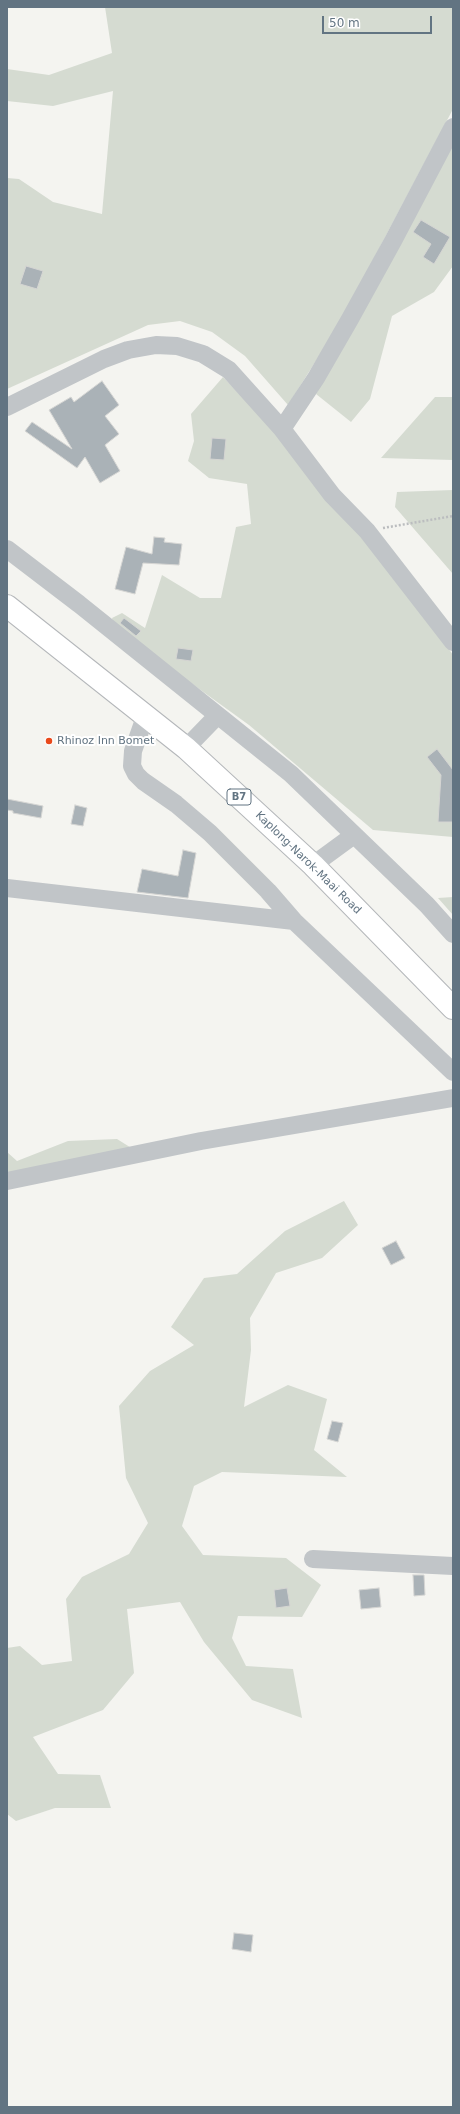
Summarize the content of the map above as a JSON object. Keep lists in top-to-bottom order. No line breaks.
{"streets":{"highway":["B7","Kaplong-Narok-Maai Road"]},"places":["Rhinoz Inn Bomet"],"scale_bar":"50 m"}
